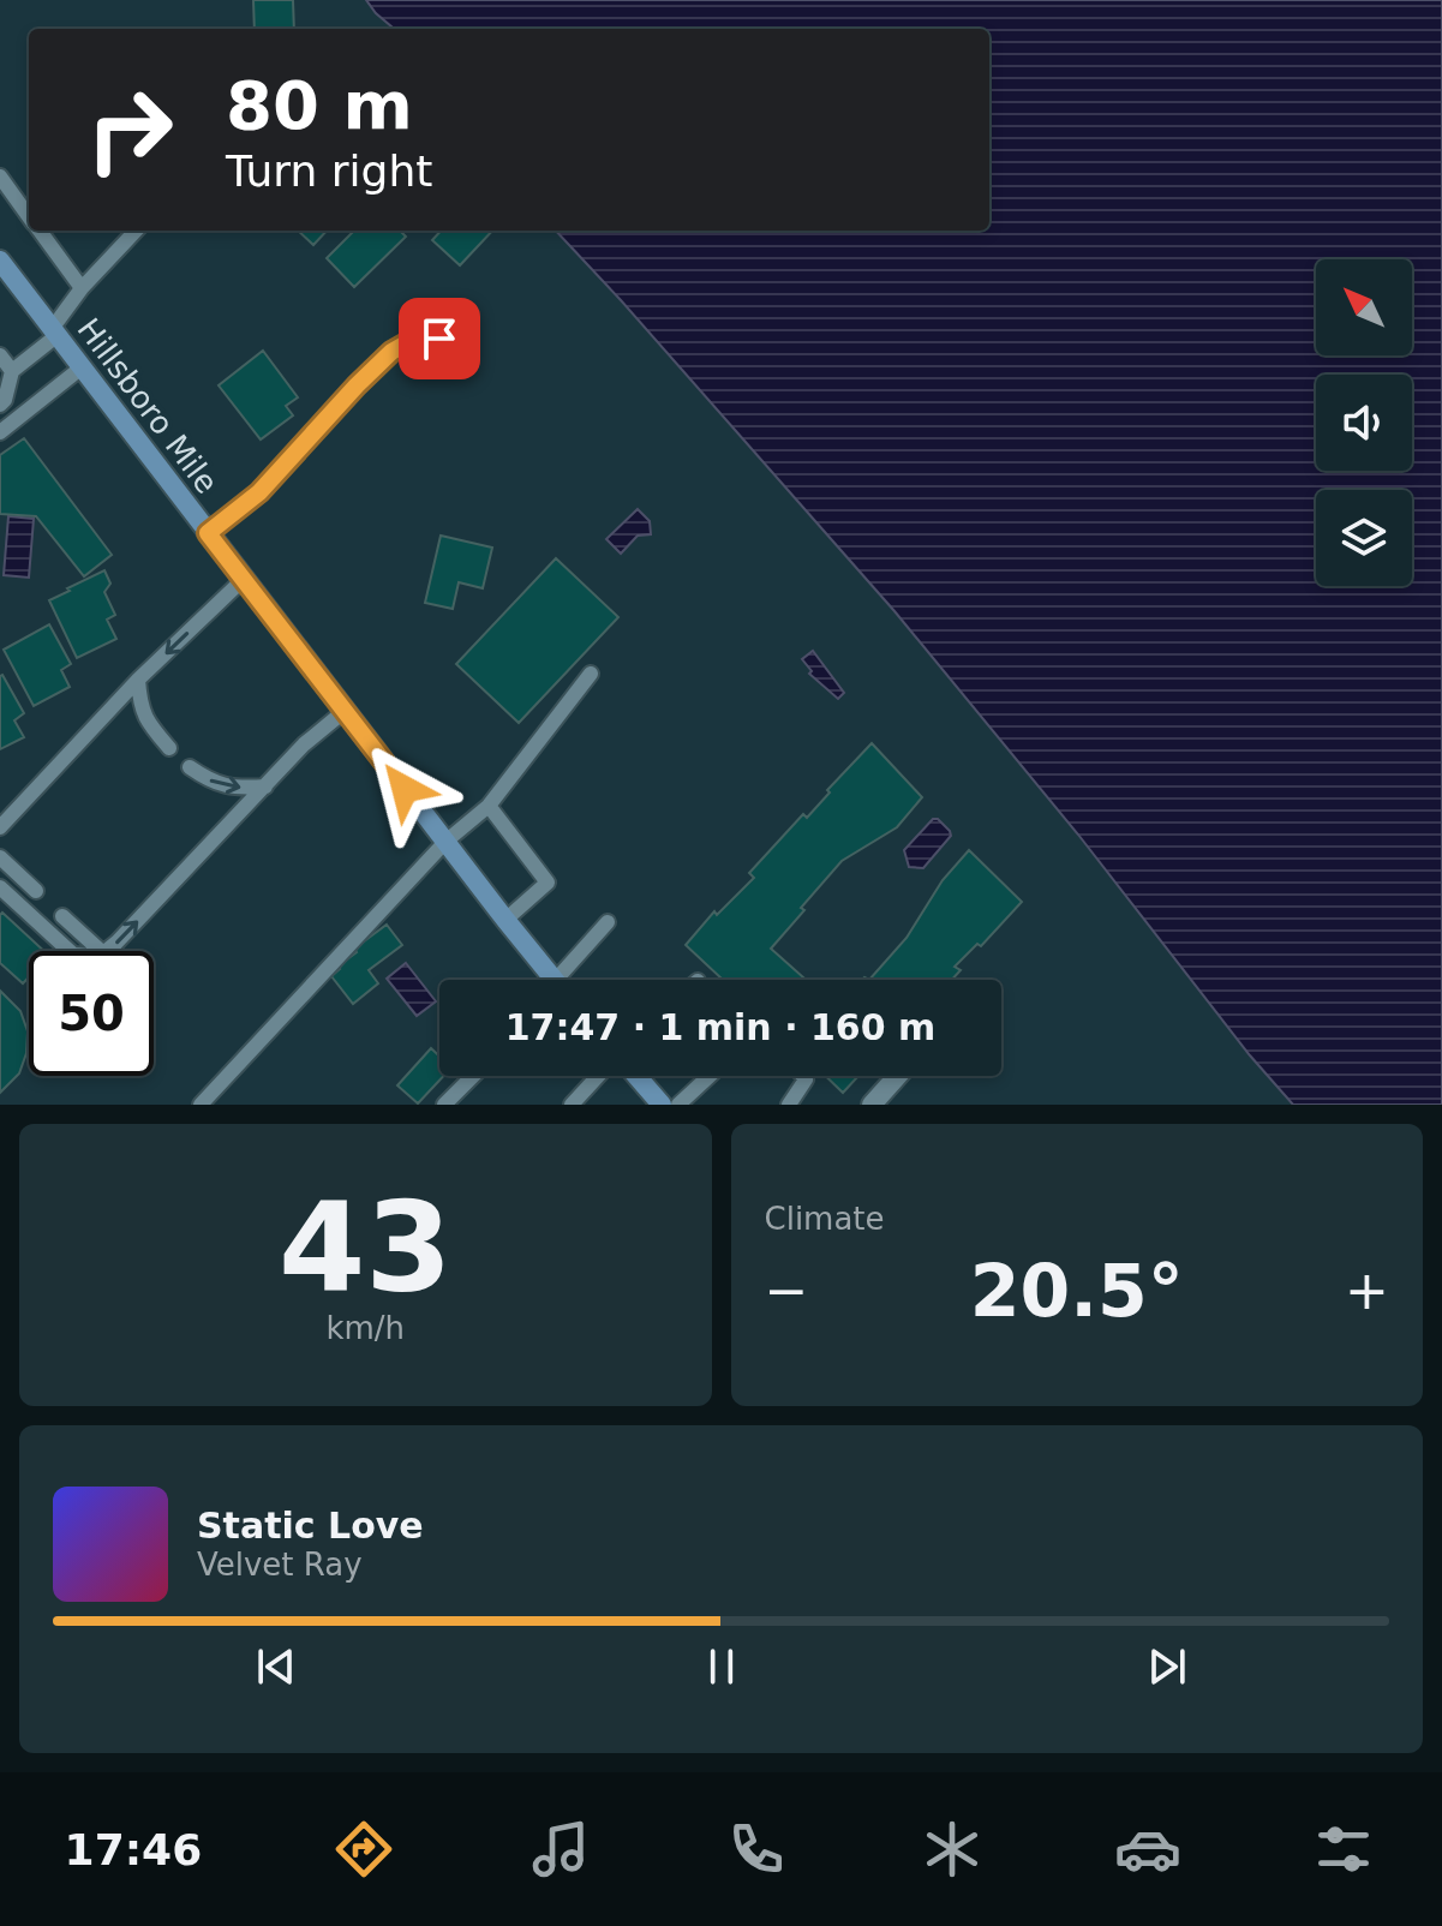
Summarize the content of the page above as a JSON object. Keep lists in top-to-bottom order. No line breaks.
{"streets":{"main road":["Hillsboro Mile"]},"north":"top left","page":{"turn":["80 m","Turn right"],"limit":"50","trip":"17:47 · 1 min · 160 m","tile":[["43","km/h"],"Climate"],"heat":["−","20.5°","+"],"song":["Static Love","Velvet Ray"],"tabs":"17:46"}}
